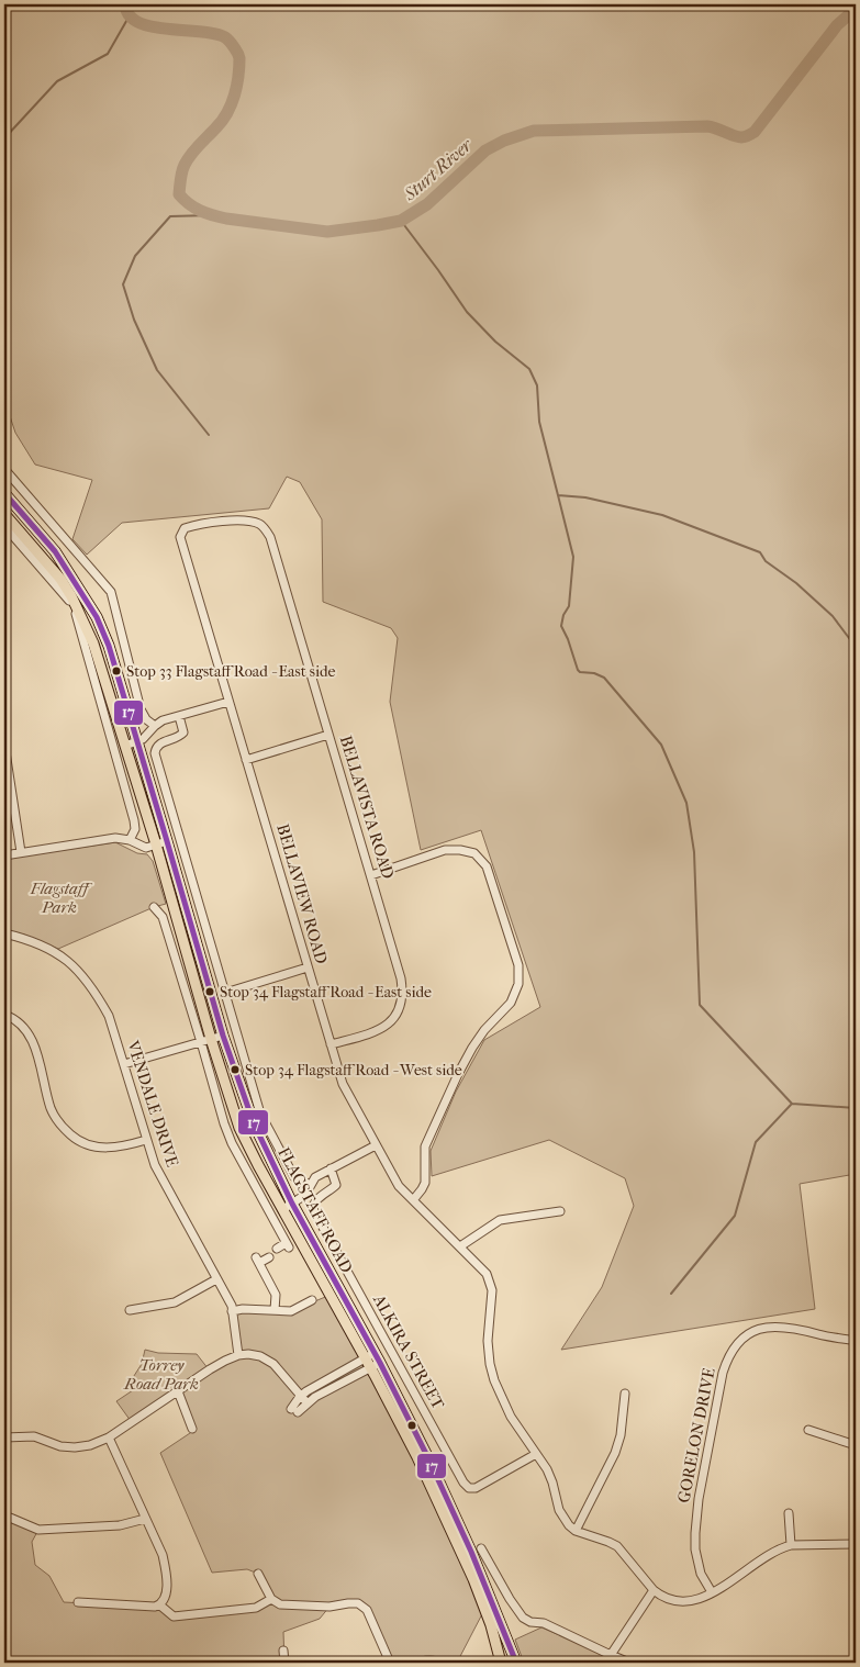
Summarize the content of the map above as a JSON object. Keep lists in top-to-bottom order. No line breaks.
{"streets":{"main road":["FLAGSTAFF ROAD"],"street":["BELLAVISTA ROAD","BELLAVIEW ROAD","VENDALE DRIVE","ALKIRA STREET","GORELON DRIVE"]},"crossings":[["BELLAVISTA ROAD","BELLAVIEW ROAD"],["BELLAVIEW ROAD","ALKIRA STREET"]],"water":["Sturt River"],"parks":["Flagstaff Park","Torrey Road Park"],"places":["Stop 33 Flagstaff Road - East side","Stop 34 Flagstaff Road - East side","Stop 34 Flagstaff Road - West side"],"lines":["transit line 17"]}
